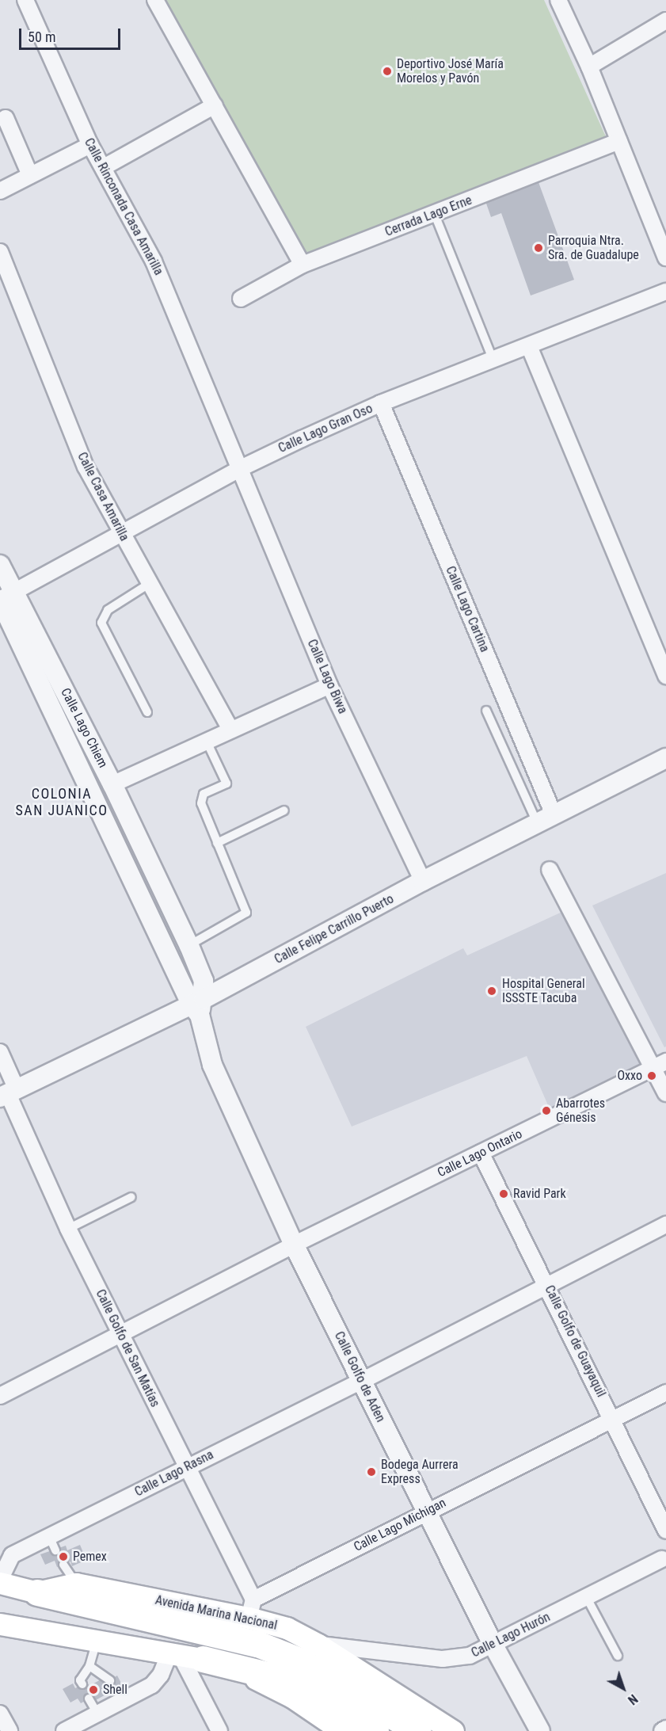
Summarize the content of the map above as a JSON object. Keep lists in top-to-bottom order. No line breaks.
{"streets":{"highway":["Avenida Marina Nacional"],"street":["Calle Rinconada Casa Amarilla","Cerrada Lago Erne","Calle Lago Gran Oso","Calle Casa Amarilla","Calle Lago Cartina","Calle Lago Biwa","Calle Lago Chiem","Calle Felipe Carrillo Puerto","Calle Lago Ontario","Calle Golfo de Guayaquil","Calle Golfo de San Matías","Calle Golfo de Aden","Calle Lago Rasna","Calle Lago Michigan","Calle Lago Hurón"]},"crossings":[["Calle Rinconada Casa Amarilla","Calle Lago Gran Oso"],["Calle Rinconada Casa Amarilla","Calle Lago Biwa"],["Calle Lago Gran Oso","Calle Casa Amarilla"],["Calle Lago Gran Oso","Calle Lago Cartina"],["Calle Lago Gran Oso","Calle Lago Biwa"],["Calle Lago Gran Oso","Calle Lago Chiem"],["Calle Lago Cartina","Calle Felipe Carrillo Puerto"],["Calle Lago Biwa","Calle Felipe Carrillo Puerto"],["Calle Lago Chiem","Calle Felipe Carrillo Puerto"],["Calle Lago Chiem","Calle Golfo de Aden"],["Calle Felipe Carrillo Puerto","Calle Golfo de San Matías"],["Calle Felipe Carrillo Puerto","Calle Golfo de Aden"],["Calle Lago Ontario","Calle Golfo de Guayaquil"],["Calle Lago Ontario","Calle Golfo de San Matías"],["Calle Lago Ontario","Calle Golfo de Aden"],["Calle Golfo de Guayaquil","Calle Lago Rasna"],["Calle Golfo de Guayaquil","Calle Lago Michigan"],["Calle Golfo de San Matías","Calle Lago Rasna"],["Calle Golfo de San Matías","Calle Lago Michigan"],["Calle Golfo de San Matías","Avenida Marina Nacional"],["Calle Golfo de Aden","Calle Lago Rasna"],["Calle Golfo de Aden","Calle Lago Michigan"],["Calle Golfo de Aden","Calle Lago Hurón"],["Calle Lago Rasna","Avenida Marina Nacional"],["Calle Lago Michigan","Avenida Marina Nacional"],["Avenida Marina Nacional","Calle Lago Hurón"]],"districts":["COLONIA SAN JUANICO"],"places":["Deportivo José María Morelos y Pavón","Parroquia Ntra. Sra. de Guadalupe","Hospital General ISSSTE Tacuba","Oxxo","Abarrotes Génesis","Ravid Park","Bodega Aurrera Express","Pemex","Shell"],"scale_bar":"50 m","north":"bottom right"}
